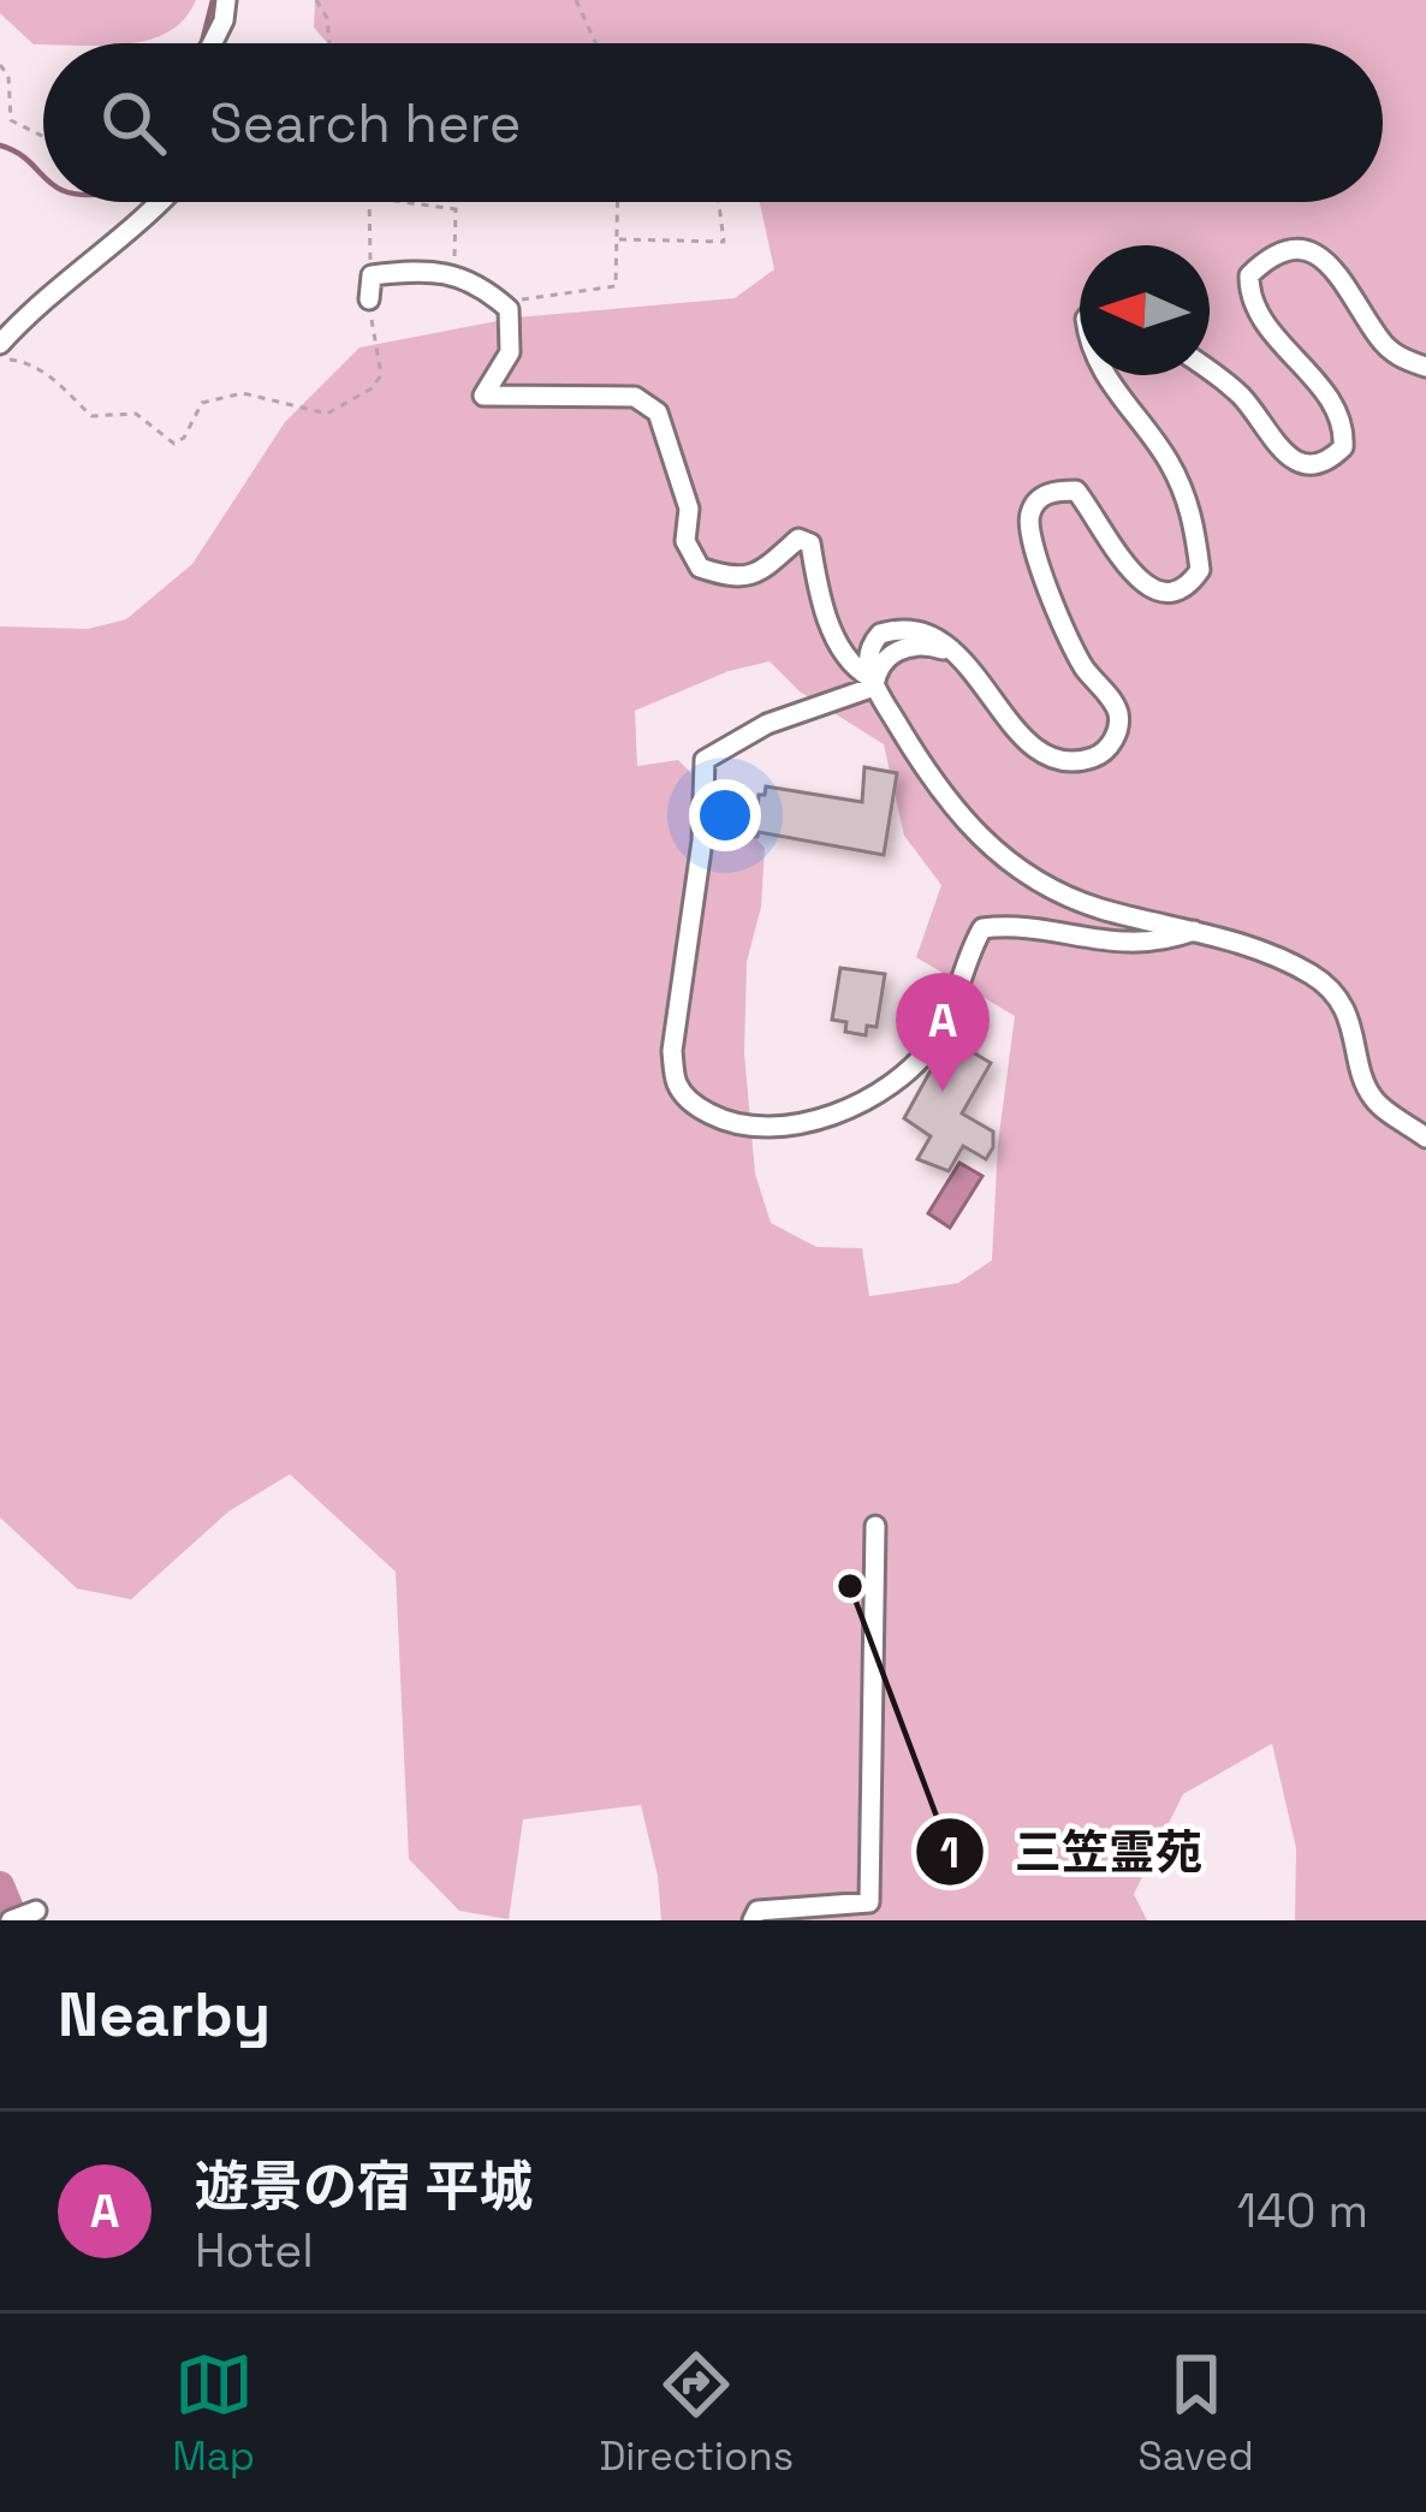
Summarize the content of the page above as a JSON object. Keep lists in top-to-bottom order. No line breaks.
{"places":["三笠霊苑"],"north":"left","page":{"search":"Search here","pins":"A","heading":"Nearby","list":[{"mark":"A","name":"遊景の宿 平城","note":"Hotel","value":"140 m"}],"nav":["Map","Directions","Saved"]}}
